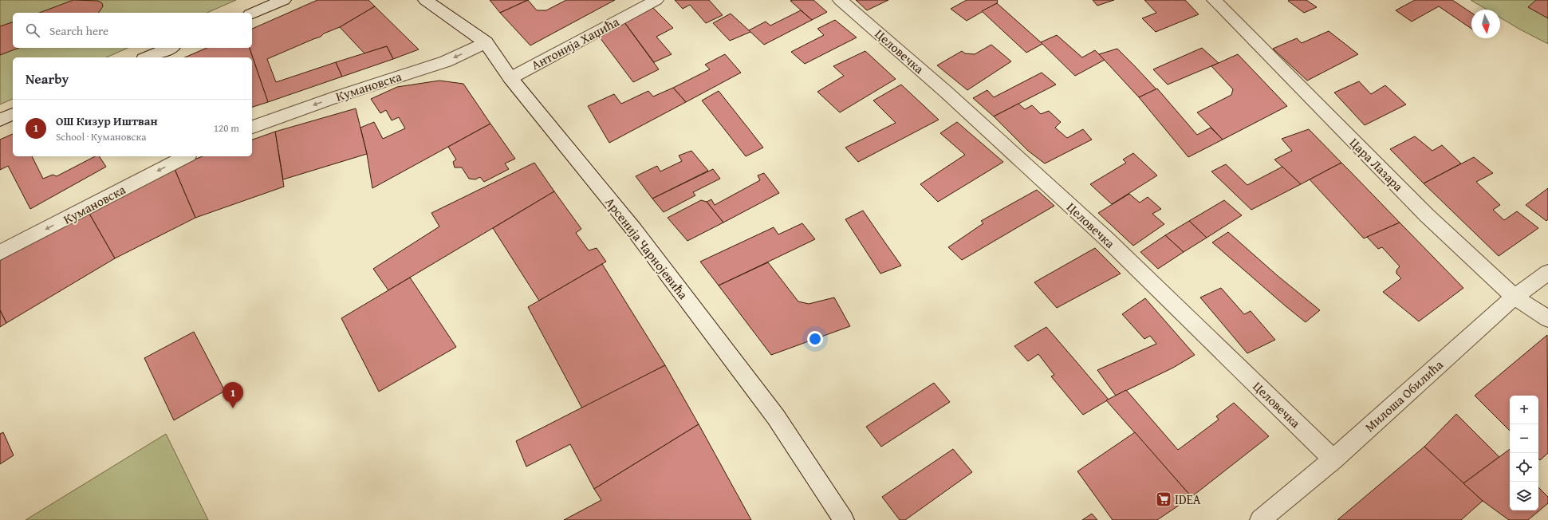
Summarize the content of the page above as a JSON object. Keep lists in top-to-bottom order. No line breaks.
{"streets":{"street":["Антонија Хаџића","Целовечка","Кумановска","Цара Лазара","Арсенија Чарнојевића","Милоша Обилића"]},"crossings":[["Антонија Хаџића","Арсенија Чарнојевића"],["Целовечка","Милоша Обилића"],["Кумановска","Арсенија Чарнојевића"],["Цара Лазара","Милоша Обилића"]],"one_way":["Кумановска"],"places":{"supermarket":["IDEA"]},"north":"bottom","page":{"search":"Search here","heading":"Nearby","list":[{"mark":"1","name":"ОШ Кизур Иштван","note":"School · Кумановска","value":"120 m"}],"pins":"1","map_buttons":["+","−"]}}
